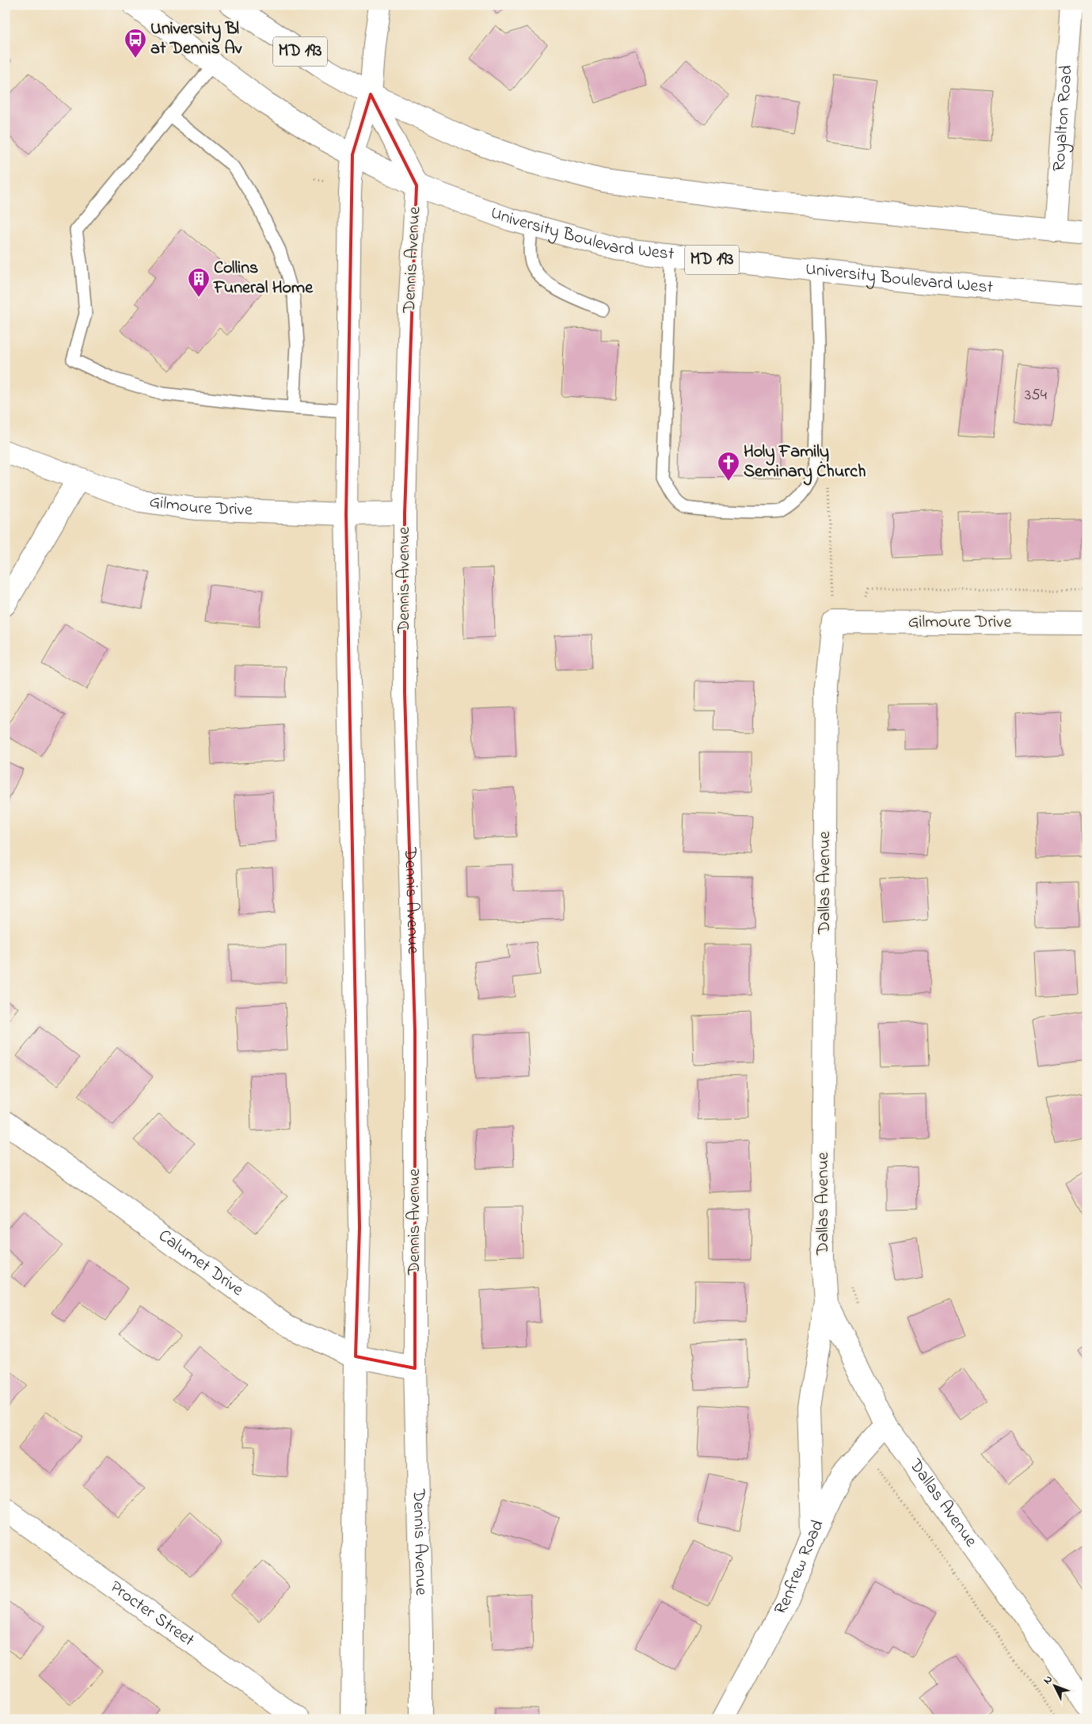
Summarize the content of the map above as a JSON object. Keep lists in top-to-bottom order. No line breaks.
{"streets":{"street":["MD 193","Royalton Road","University Boulevard West","Dennis Avenue","Gilmoure Drive","Dallas Avenue","Calumet Drive","Renfrew Road","Procter Street"]},"crossings":[["MD 193","Royalton Road"],["MD 193","Dennis Avenue"],["University Boulevard West","Dennis Avenue"],["Dennis Avenue","Gilmoure Drive"],["Dennis Avenue","Calumet Drive"],["Gilmoure Drive","Dallas Avenue"],["Dallas Avenue","Renfrew Road"]],"places":{"bus stop":["University Bl at Dennis Av"],"building":["Collins Funeral Home"],"church":["Holy Family Seminary Church"]},"house_numbers":["354"],"north":"top left"}
